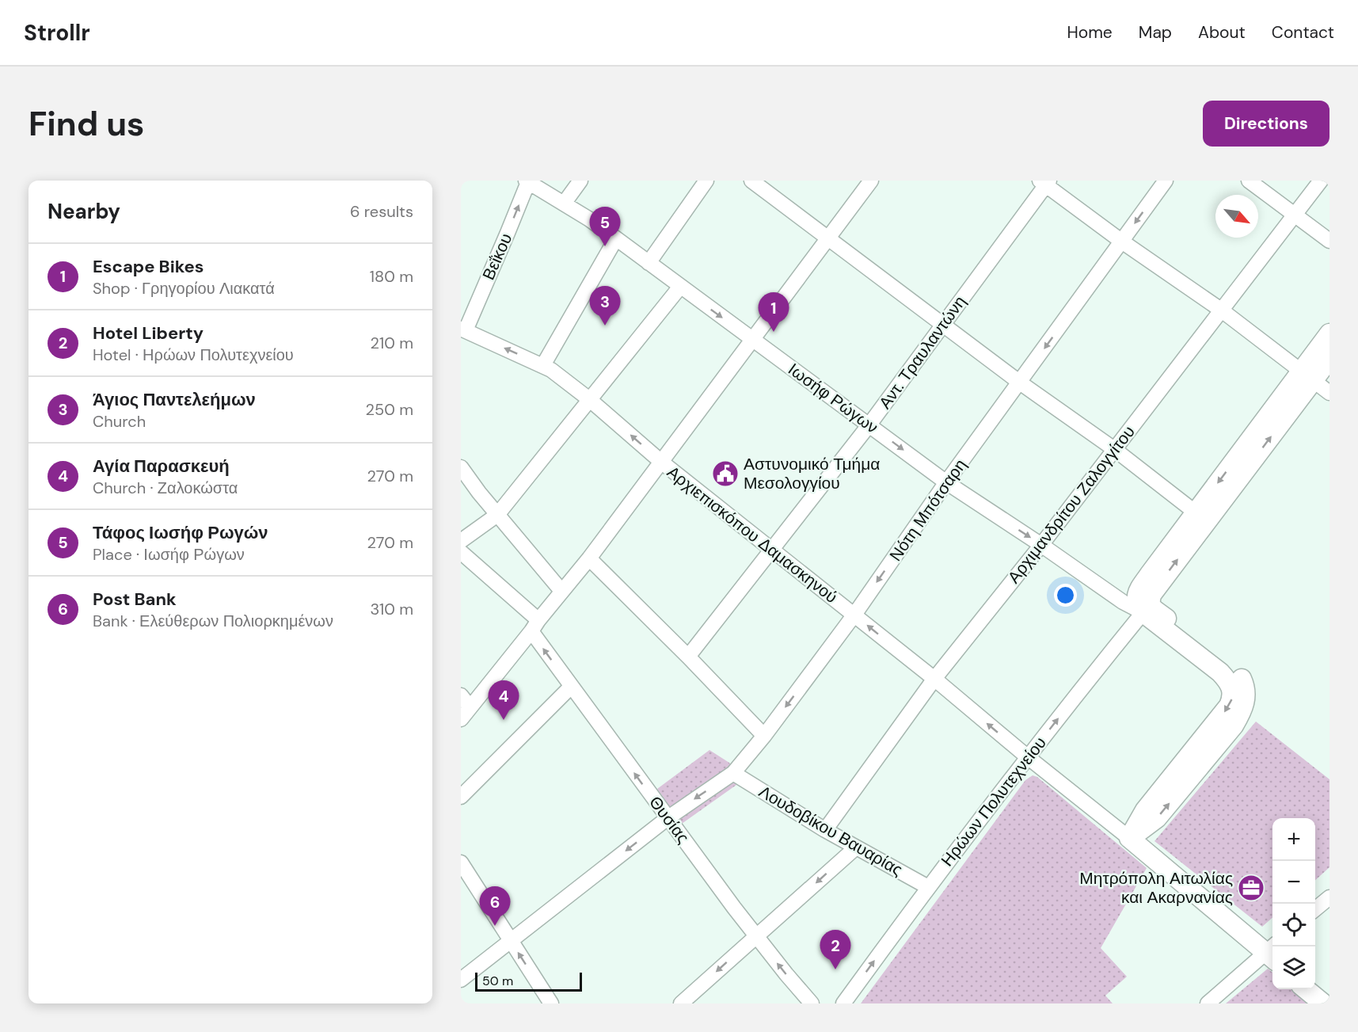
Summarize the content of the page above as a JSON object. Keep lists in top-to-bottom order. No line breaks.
{"streets":{"street":["Βεΐκου","Αντ. Τραυλαντώνη","Ιωσήφ Ρώγων","Αρχιμανδρίτου Ζαλογγίτου","Νότη Μπότσαρη","Αρχιεπισκόπου Δαμασκηνού","Ηρώων Πολυτεχνείου","Θυσίας","Λουδοβίκου Βαυαρίας"]},"crossings":[["Βεΐκου","Ιωσήφ Ρώγων"],["Βεΐκου","Αρχιεπισκόπου Δαμασκηνού"],["Αντ. Τραυλαντώνη","Ιωσήφ Ρώγων"],["Αντ. Τραυλαντώνη","Αρχιεπισκόπου Δαμασκηνού"],["Ιωσήφ Ρώγων","Αρχιμανδρίτου Ζαλογγίτου"],["Ιωσήφ Ρώγων","Νότη Μπότσαρη"],["Ιωσήφ Ρώγων","Ηρώων Πολυτεχνείου"],["Αρχιμανδρίτου Ζαλογγίτου","Αρχιεπισκόπου Δαμασκηνού"],["Αρχιμανδρίτου Ζαλογγίτου","Λουδοβίκου Βαυαρίας"],["Νότη Μπότσαρη","Αρχιεπισκόπου Δαμασκηνού"],["Νότη Μπότσαρη","Θυσίας"],["Νότη Μπότσαρη","Λουδοβίκου Βαυαρίας"],["Αρχιεπισκόπου Δαμασκηνού","Ηρώων Πολυτεχνείου"],["Ηρώων Πολυτεχνείου","Λουδοβίκου Βαυαρίας"]],"one_way":["Νότη Μπότσαρη","Αρχιεπισκόπου Δαμασκηνού"],"places":{"public building":["Αστυνομικό Τμήμα Μεσολογγίου"],"office":["Μητρόπολη Αιτωλίας και Ακαρνανίας"]},"scale_bar":"50 m","north":"bottom right","page":{"header":"Strollr","nav":["Home","Map","About","Contact"],"buttons":"Directions","title":"Find us","heading":["Nearby","6 results"],"pins":["5","3","1","4","6","2"],"list":[{"mark":"1","name":"Escape Bikes","note":"Shop · Γρηγορίου Λιακατά","value":"180 m"},{"mark":"2","name":"Hotel Liberty","note":"Hotel · Ηρώων Πολυτεχνείου","value":"210 m"},{"mark":"3","name":"Άγιος Παντελεήμων","note":"Church","value":"250 m"},{"mark":"4","name":"Αγία Παρασκευή","note":"Church · Ζαλοκώστα","value":"270 m"},{"mark":"5","name":"Τάφος Ιωσήφ Ρωγών","note":"Place · Ιωσήφ Ρώγων","value":"270 m"},{"mark":"6","name":"Post Bank","note":"Bank · Ελεύθερων Πολιορκημένων","value":"310 m"}],"map_buttons":["+","−"],"scale":"50 m"}}
